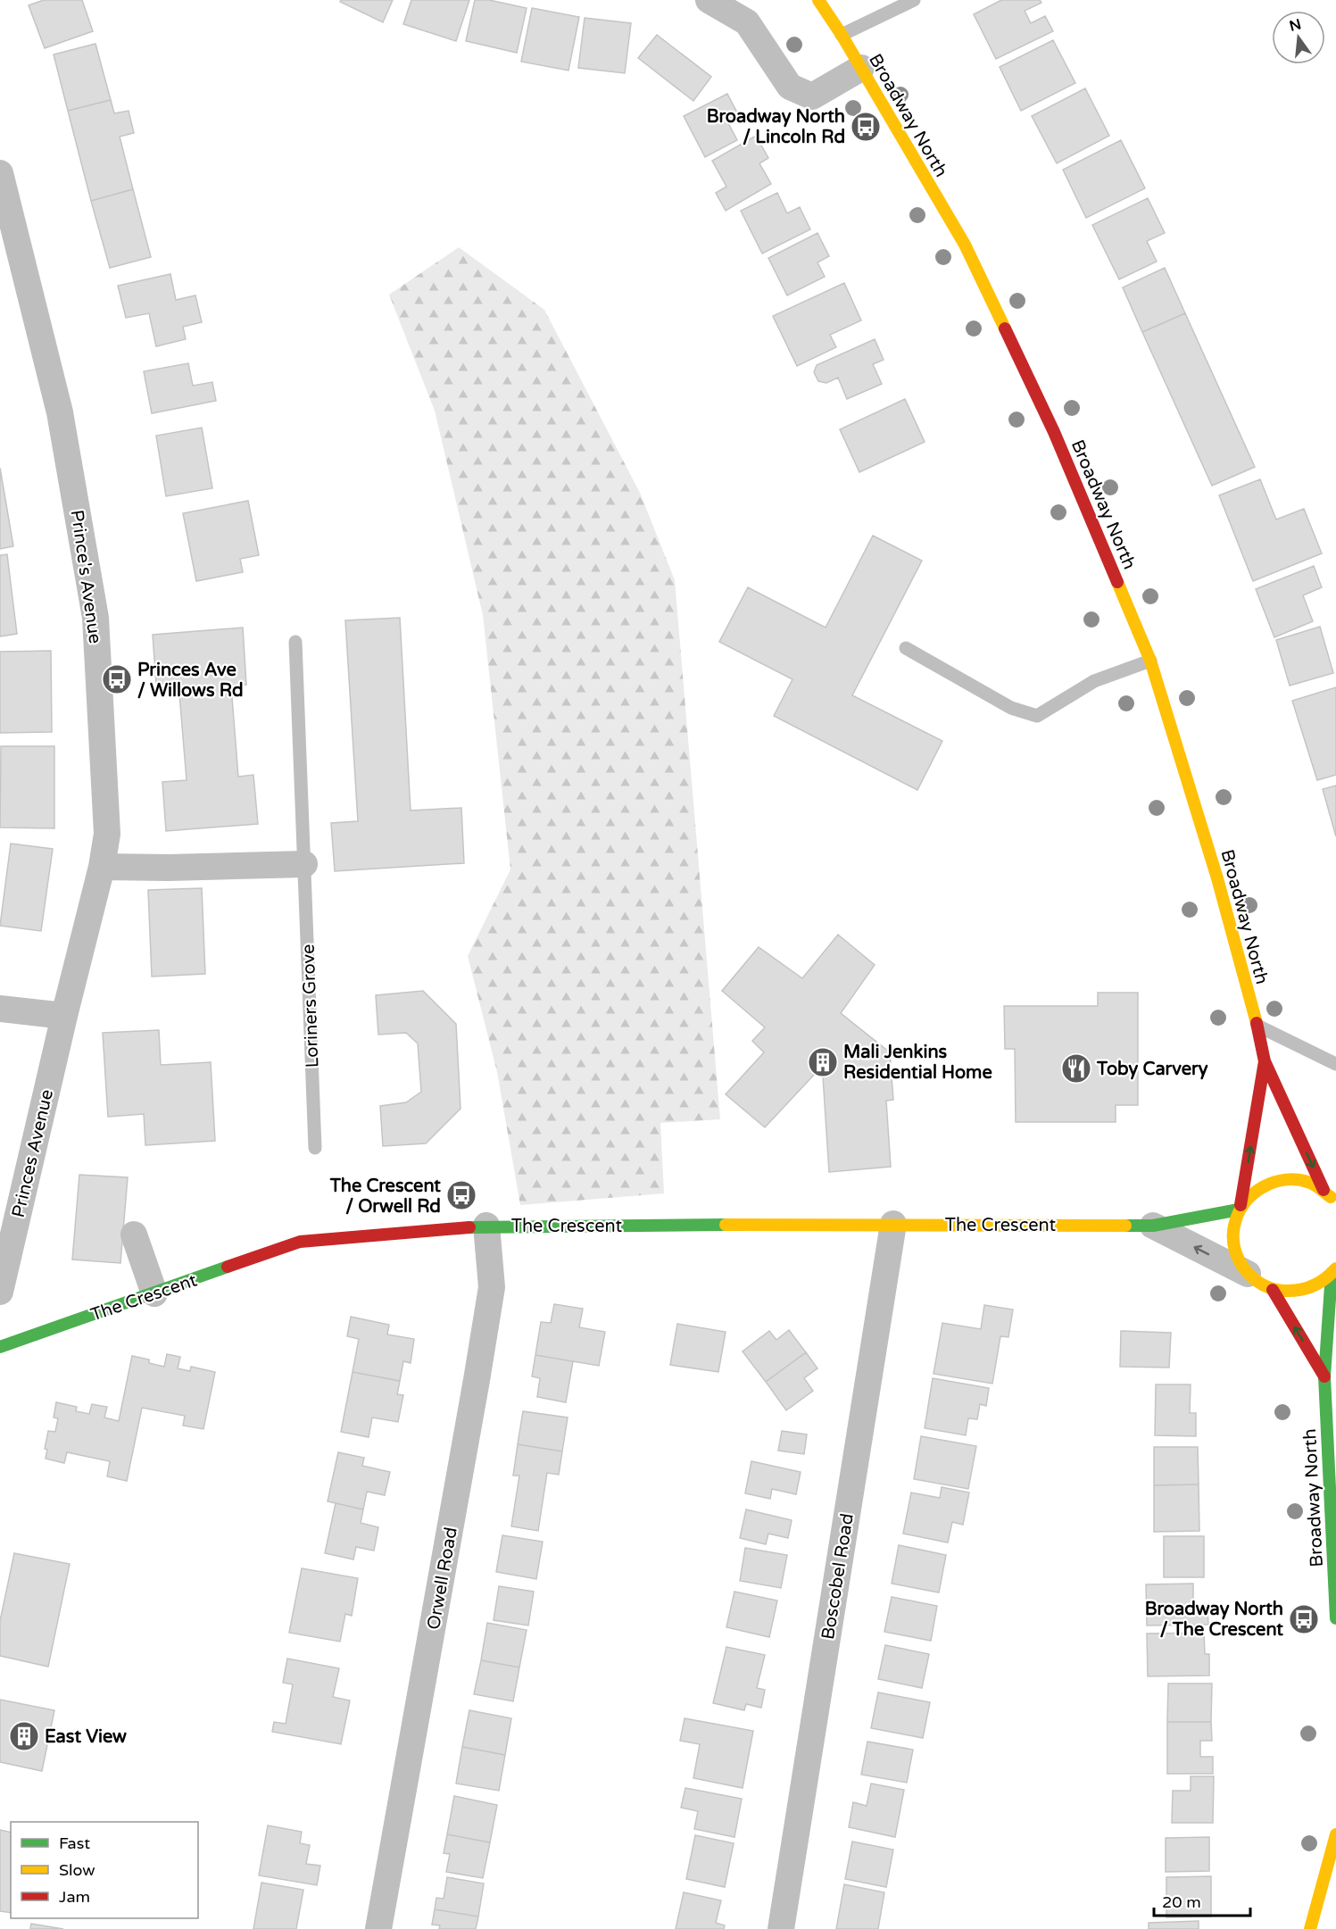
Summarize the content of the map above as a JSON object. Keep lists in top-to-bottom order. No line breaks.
{"streets":{"main road":["Broadway North","The Crescent"],"street":["Prince's Avenue","Princes Avenue","Boscobel Road","Orwell Road"],"lane":["Loriners Grove"]},"crossings":[["Broadway North","The Crescent"],["Prince's Avenue","Princes Avenue"],["The Crescent","Boscobel Road"],["The Crescent","Orwell Road"]],"places":{"bus stop":["Broadway North / Lincoln Rd","Princes Ave / Willows Rd","The Crescent / Orwell Rd","Broadway North / The Crescent"],"building":["Mali Jenkins Residential Home","East View"],"restaurant":["Toby Carvery"]},"legend":["Fast","Slow","Jam"],"scale_bar":"20 m","north":"top"}
